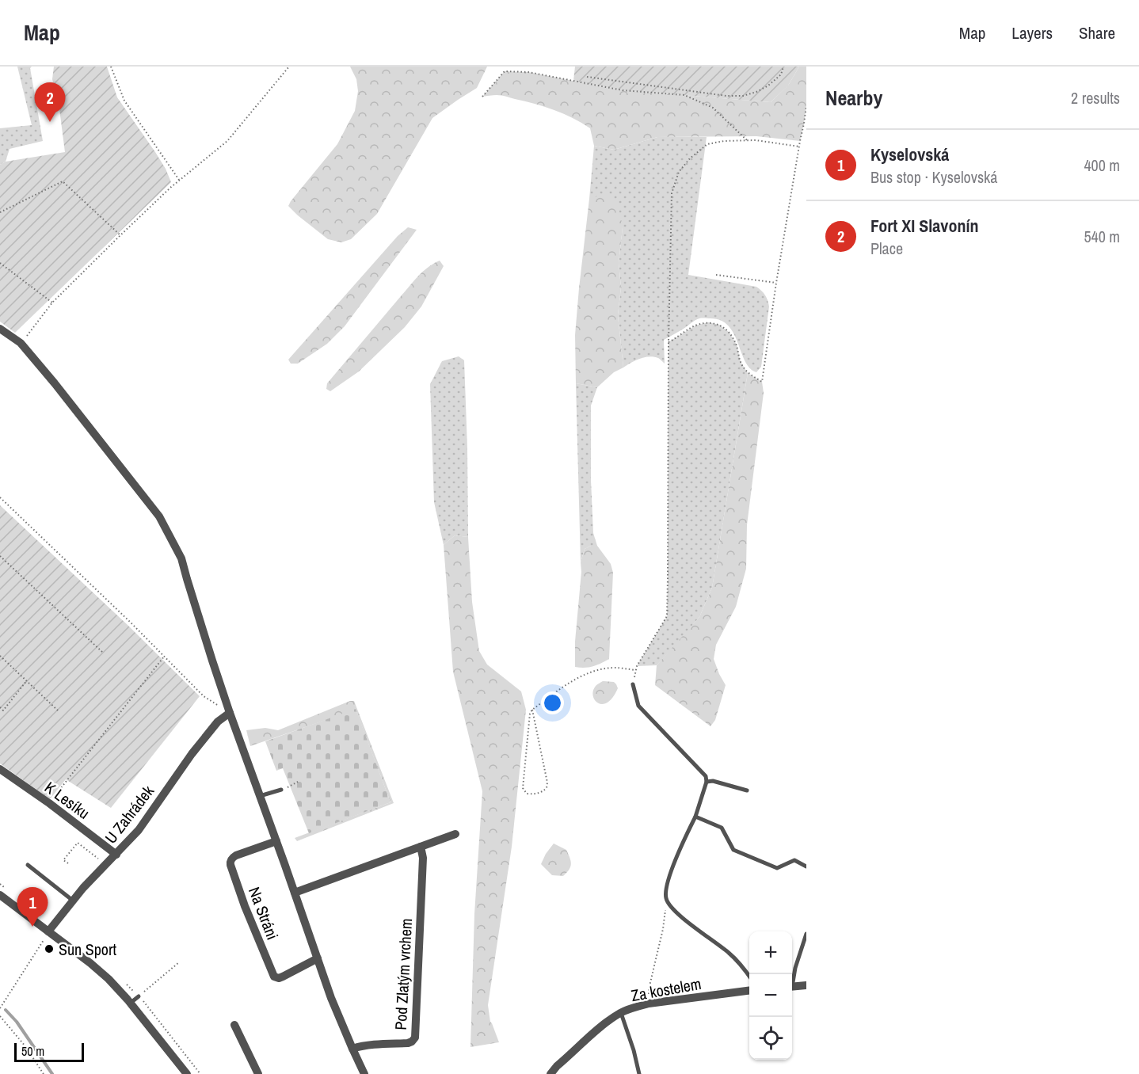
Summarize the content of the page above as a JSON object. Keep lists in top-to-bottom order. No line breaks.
{"streets":{"street":["K Lesíku","U Zahrádek","Na Stráni","Pod Zlatým vrchem","Za kostelem"]},"crossings":[["K Lesíku","U Zahrádek"]],"places":["Sun Sport"],"scale_bar":"50 m","page":{"header":"Map","nav":["Map","Layers","Share"],"heading":["Nearby","2 results"],"pins":["2","1"],"list":[{"mark":"1","name":"Kyselovská","note":"Bus stop · Kyselovská","value":"400 m"},{"mark":"2","name":"Fort XI Slavonín","note":"Place","value":"540 m"}],"map_buttons":["+","−"],"scale":"50 m"}}
